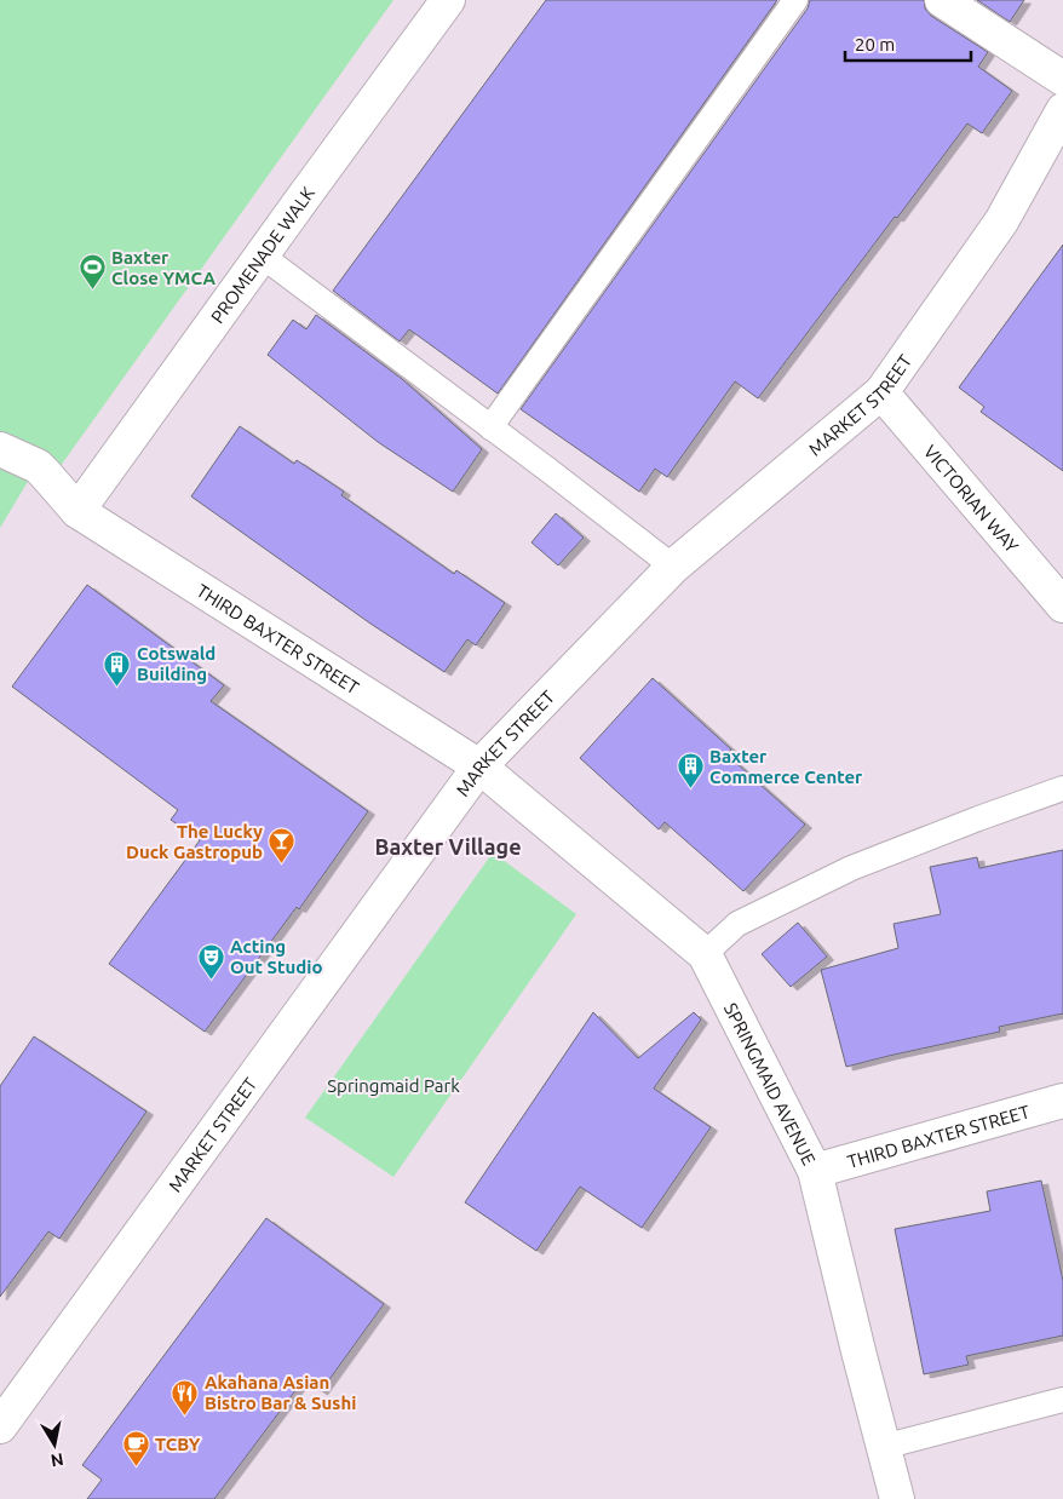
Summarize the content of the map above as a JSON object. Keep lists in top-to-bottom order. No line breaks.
{"streets":{"street":["PROMENADE WALK","MARKET STREET","VICTORIAN WAY","THIRD BAXTER STREET","SPRINGMAID AVENUE"]},"crossings":[["PROMENADE WALK","THIRD BAXTER STREET"],["MARKET STREET","VICTORIAN WAY"],["MARKET STREET","THIRD BAXTER STREET"],["MARKET STREET","SPRINGMAID AVENUE"],["THIRD BAXTER STREET","SPRINGMAID AVENUE"]],"districts":["Baxter Village"],"parks":["Springmaid Park"],"places":{"sports":["Baxter Close YMCA"],"building":["Cotswald Building","Baxter Commerce Center"],"bar":["The Lucky Duck Gastropub"],"theatre":["Acting Out Studio"],"restaurant":["Akahana Asian Bistro Bar & Sushi"],"cafe":["TCBY"]},"scale_bar":"20 m","north":"bottom"}
